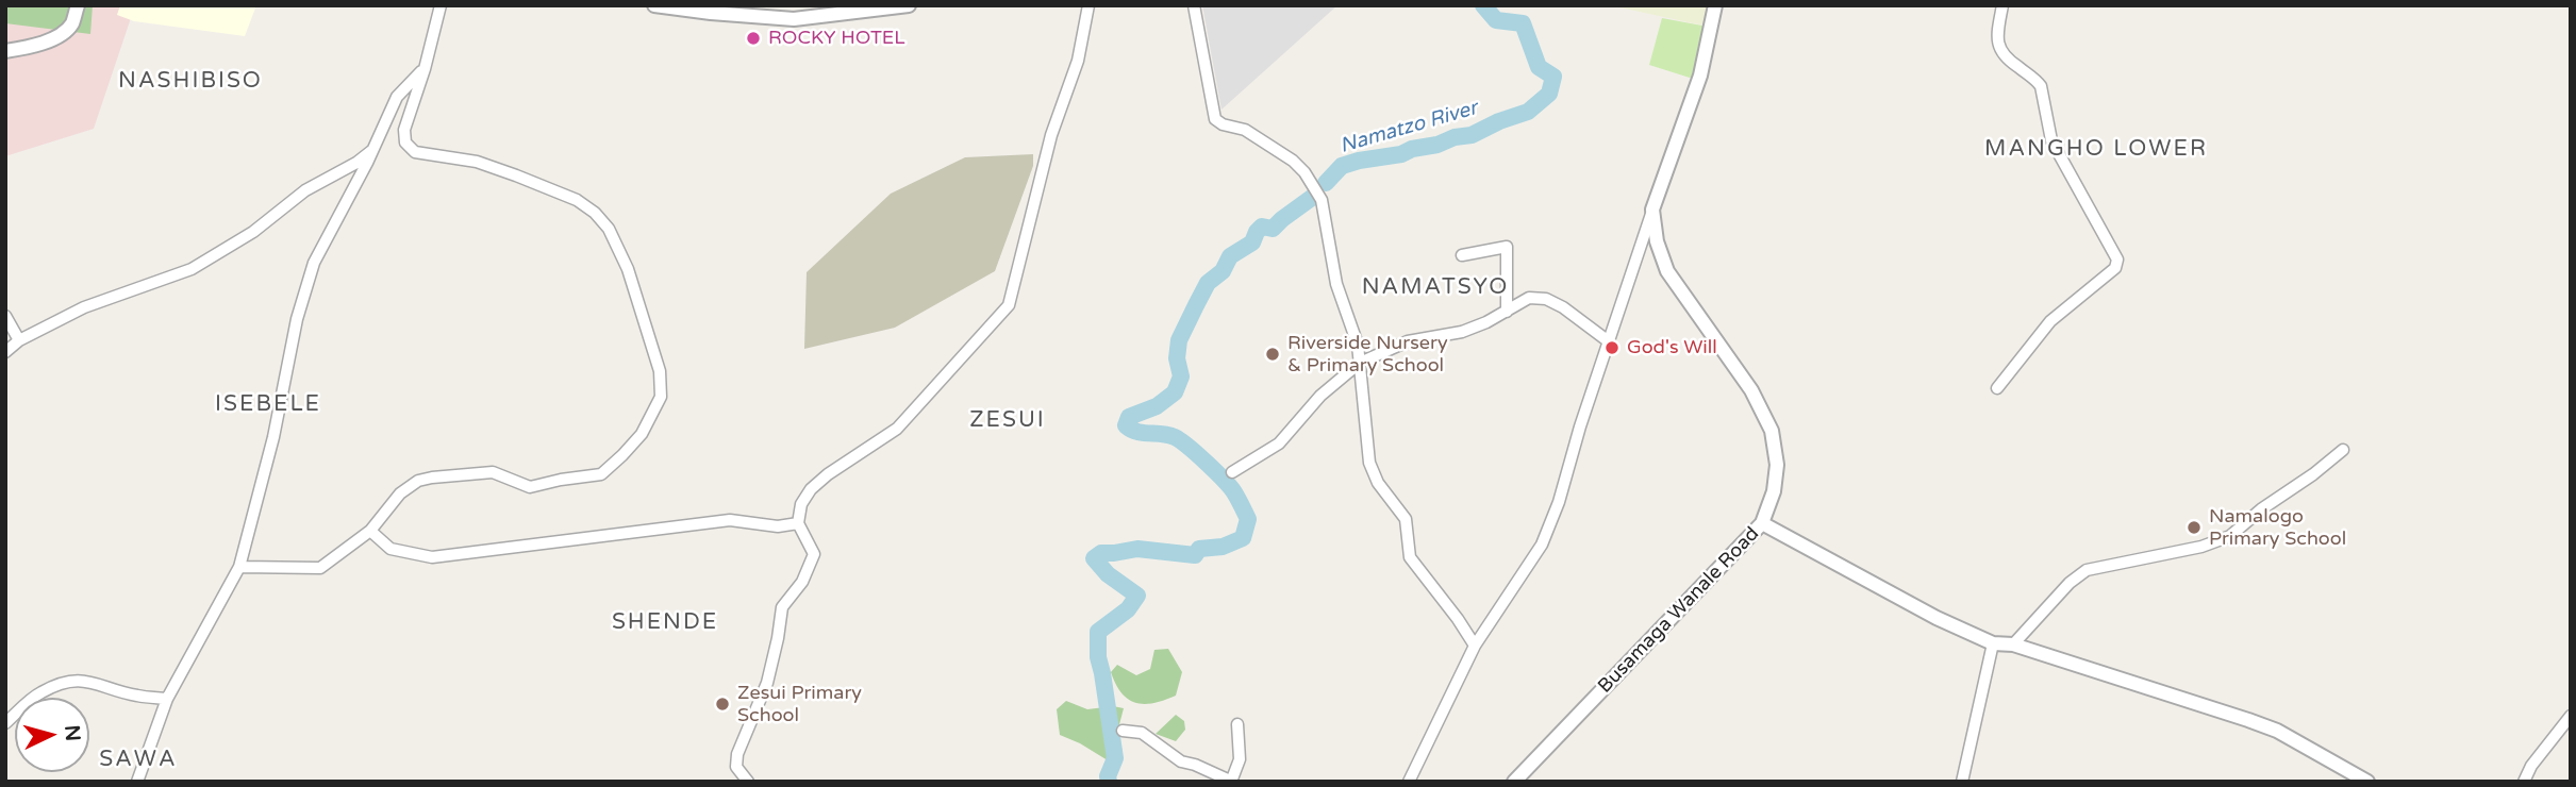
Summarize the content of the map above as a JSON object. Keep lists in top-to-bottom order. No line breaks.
{"streets":{"street":["Busamaga Wanale Road"]},"districts":["NASHIBISO","MANGHO LOWER","NAMATSYO","ISEBELE","ZESUI","SHENDE","SAWA"],"water":["Namatzo River"],"places":["ROCKY HOTEL","God's Will","Riverside Nursery & Primary School","Namalogo Primary School","Zesui Primary School"],"north":"right"}
